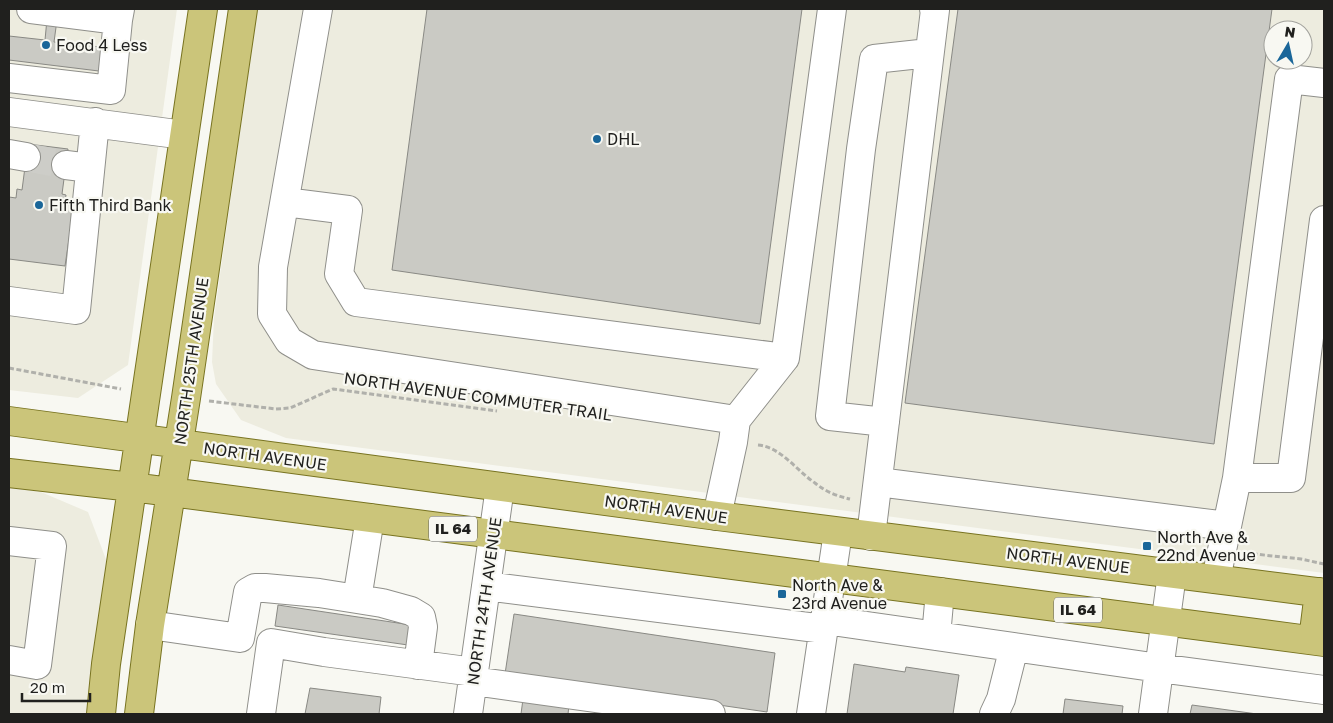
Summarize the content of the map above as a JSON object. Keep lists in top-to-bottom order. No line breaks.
{"streets":{"main road":["NORTH 25TH AVENUE","NORTH AVENUE","IL 64"],"street":["NORTH 24TH AVENUE"],"path":["NORTH AVENUE COMMUTER TRAIL"]},"crossings":[["NORTH 25TH AVENUE","NORTH AVENUE"],["NORTH 25TH AVENUE","IL 64"],["NORTH AVENUE","NORTH 24TH AVENUE"],["IL 64","NORTH 24TH AVENUE"]],"places":{"other":["Food 4 Less","DHL","Fifth Third Bank"],"transit":["North Ave & 22nd Avenue","North Ave & 23rd Avenue"]},"scale_bar":"20 m","north":"top"}
